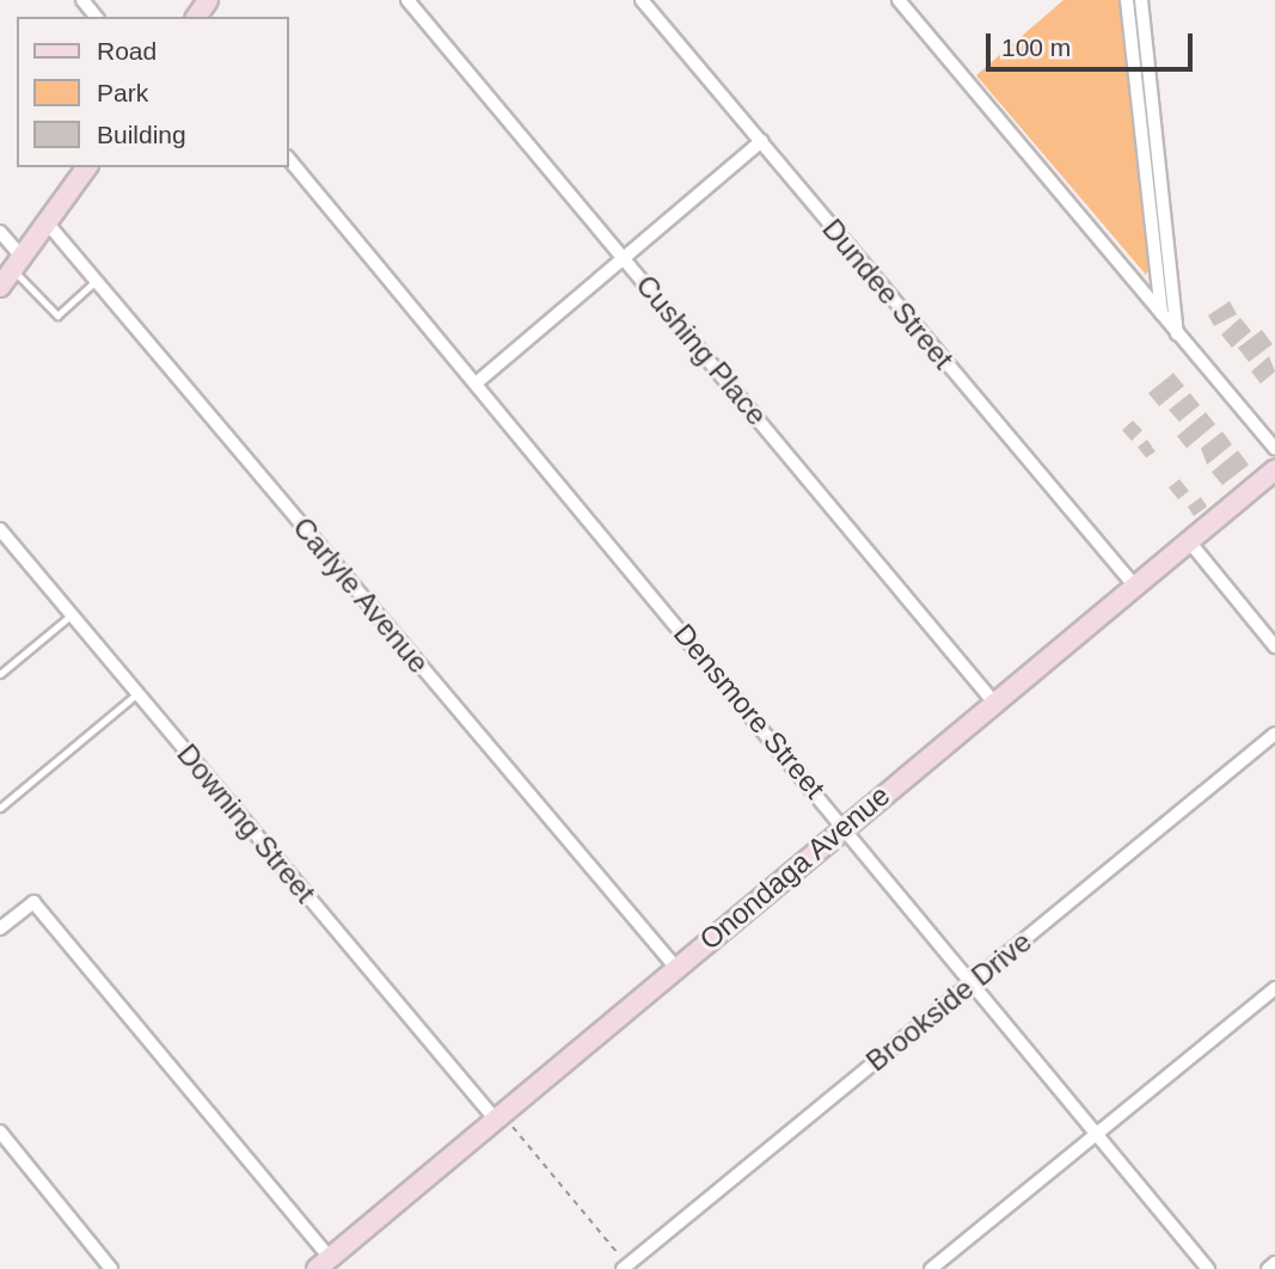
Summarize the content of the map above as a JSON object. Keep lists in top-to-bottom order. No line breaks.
{"streets":{"street":["Dundee Street","Cushing Place","Carlyle Avenue","Densmore Street","Downing Street","Onondaga Avenue","Brookside Drive"]},"crossings":[["Dundee Street","Onondaga Avenue"],["Cushing Place","Onondaga Avenue"],["Carlyle Avenue","Onondaga Avenue"],["Densmore Street","Onondaga Avenue"],["Densmore Street","Brookside Drive"],["Downing Street","Onondaga Avenue"]],"legend":["Road","Park","Building"],"scale_bar":"100 m"}
